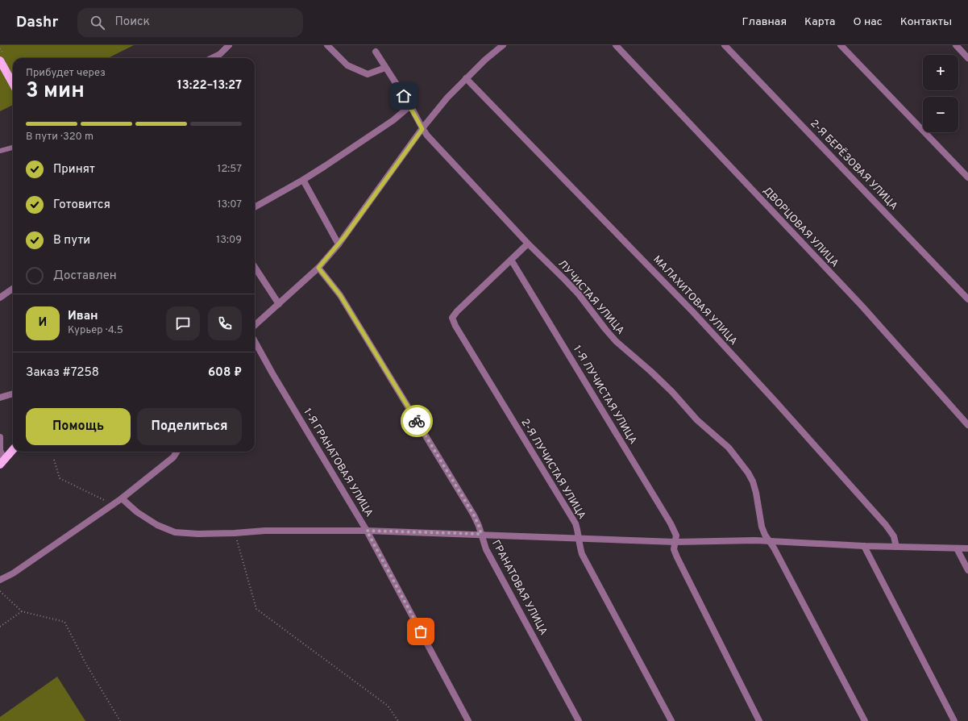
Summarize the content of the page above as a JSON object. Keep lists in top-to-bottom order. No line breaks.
{"streets":{"street":["2-Я БЕРЁЗОВАЯ УЛИЦА","ДВОРЦОВАЯ УЛИЦА","ЛУЧИСТАЯ УЛИЦА","МАЛАХИТОВАЯ УЛИЦА","1-Я ЛУЧИСТАЯ УЛИЦА","1-Я ГРАНАТОВАЯ УЛИЦА","2-Я ЛУЧИСТАЯ УЛИЦА","ГРАНАТОВАЯ УЛИЦА"]},"crossings":[["1-Я ЛУЧИСТАЯ УЛИЦА","2-Я ЛУЧИСТАЯ УЛИЦА"]],"page":{"header":"Dashr","search":"Поиск","nav":["Главная","Карта","О нас","Контакты"],"map_buttons":["+","−"],"heading":["3 мин","Прибудет через","13:22–13:27"],"panel":["Иван","Курьер · 4.5","Заказ #7258","608 ₽"],"bar":"В пути · 320 m","list":[["Принят","12:57"],["Готовится","13:07"],["В пути","13:09"],"Доставлен"],"round":"И","buttons":["Помощь","Поделиться"]}}
